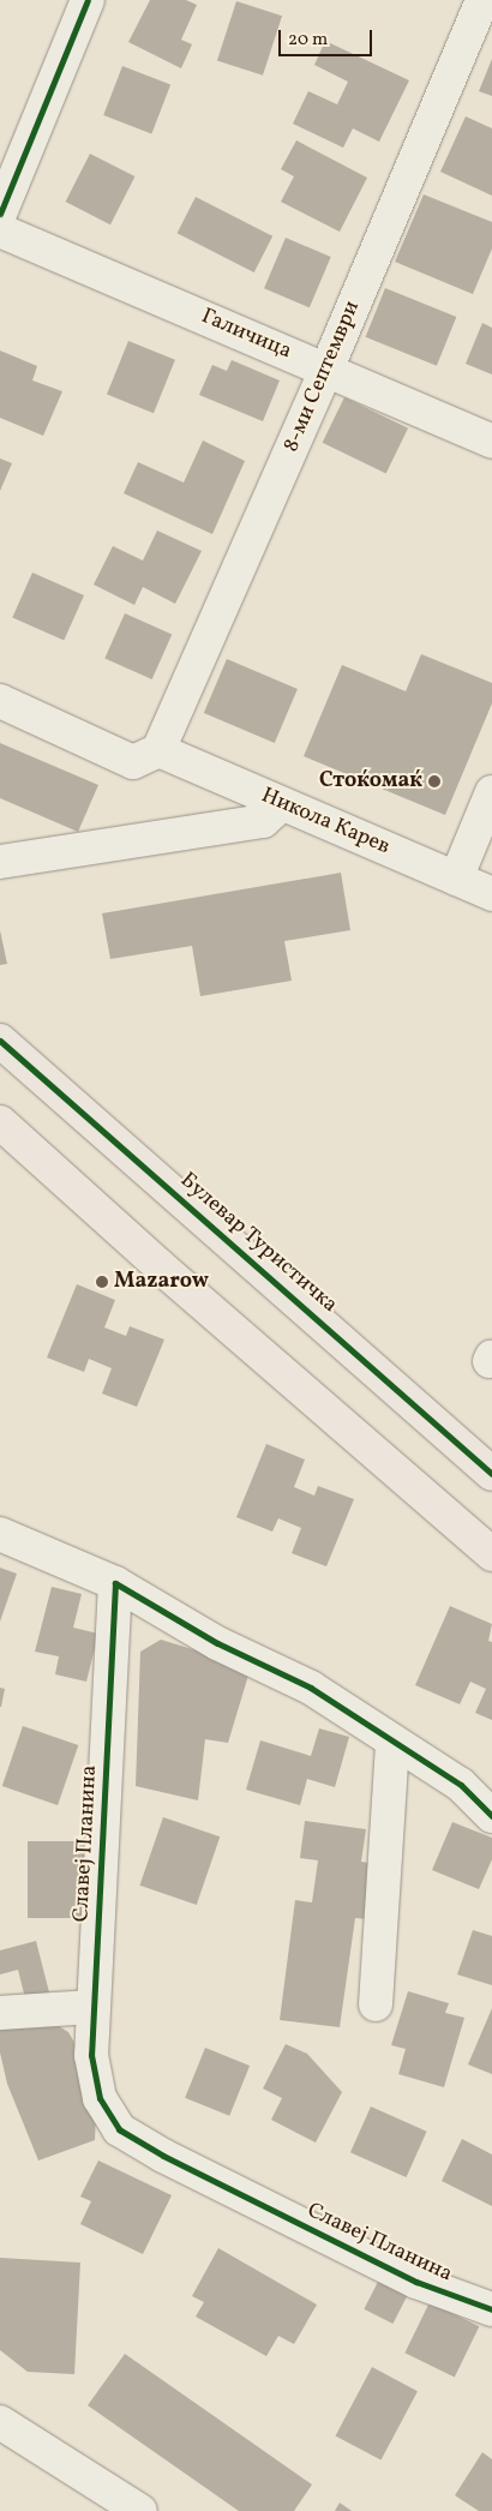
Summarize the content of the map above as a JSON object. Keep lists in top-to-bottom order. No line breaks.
{"streets":{"main road":["Булевар Туристичка"],"street":["Галичица","8-ми Септември","Никола Карев","Славеј Планина"]},"crossings":[["Галичица","8-ми Септември"],["8-ми Септември","Никола Карев"]],"places":["Стоќомаќ","Mazarow"],"scale_bar":"20 m"}
